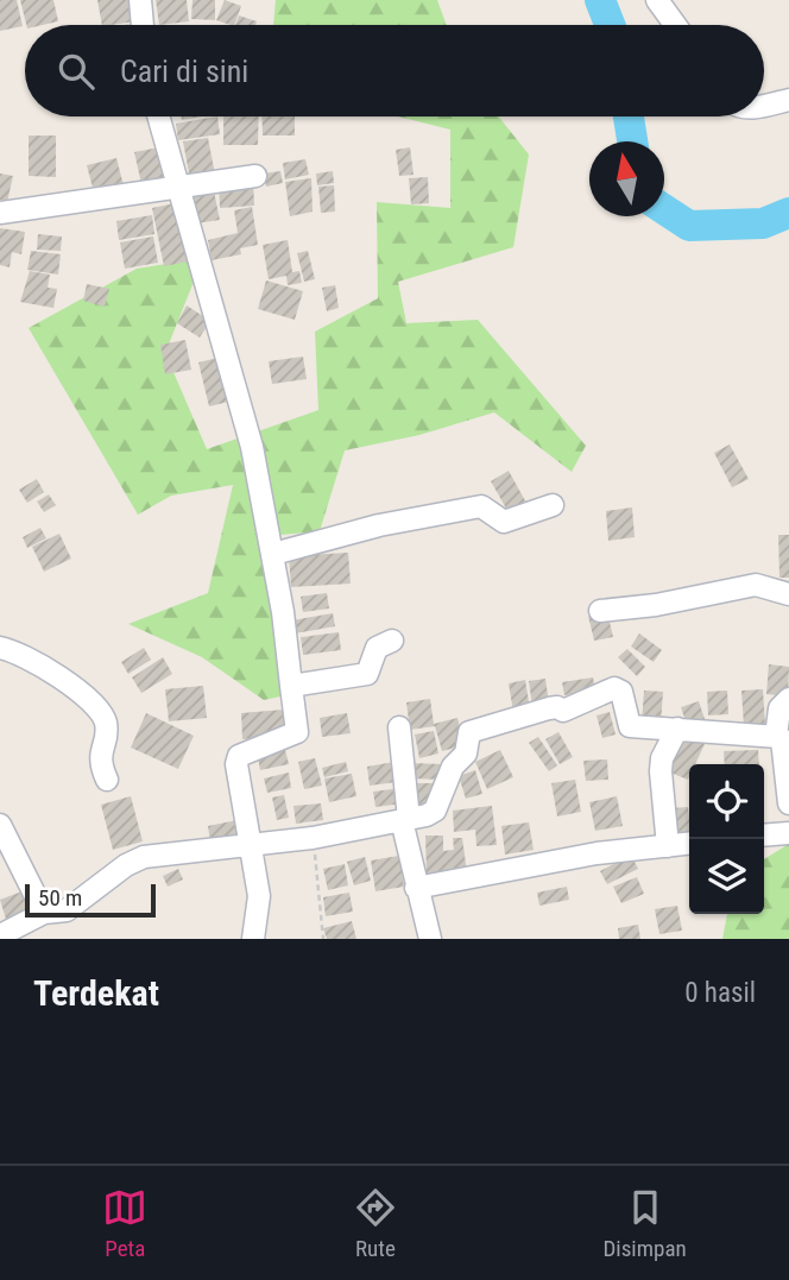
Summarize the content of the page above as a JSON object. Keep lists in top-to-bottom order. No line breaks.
{"scale_bar":"50 m","north":"top","page":{"search":"Cari di sini","scale":"50 m","heading":["Terdekat","0 hasil"],"nav":["Peta","Rute","Disimpan"]}}
